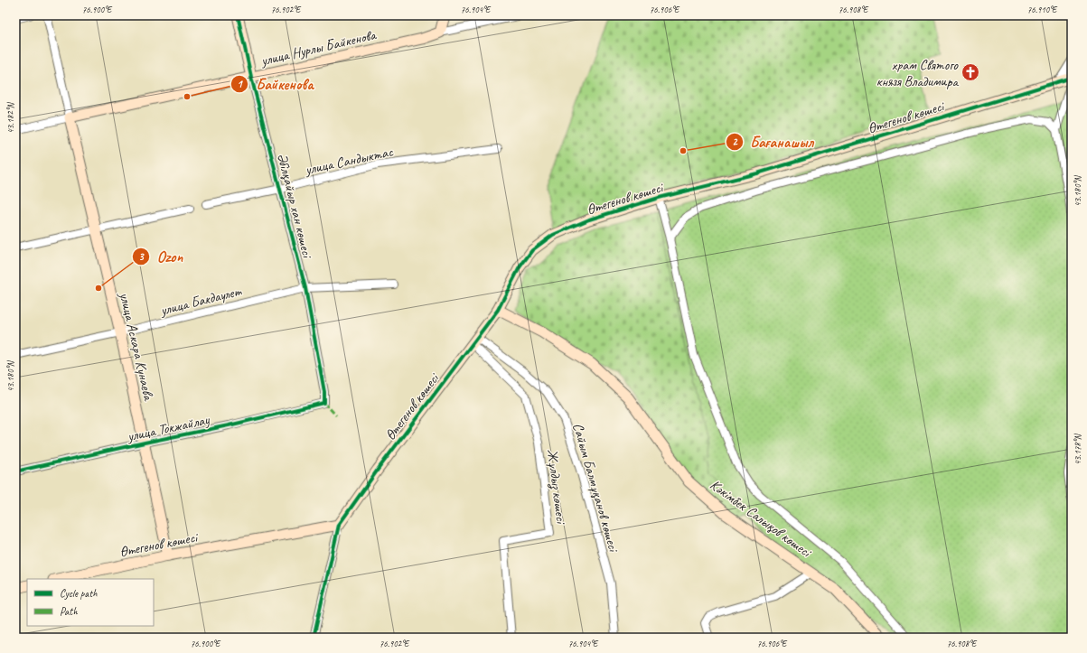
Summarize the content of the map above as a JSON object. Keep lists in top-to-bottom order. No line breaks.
{"streets":{"street":["улица Нурлы Байкенова","Өтегенов көшесі","улица Сандыктас","Әбілқайыр хан көшесі","улица Бакдаулет","улица Аскара Кунаева","улица Токжайлау","Жұлдыз көшесі","Сайым Балмұқанов көшесі","Кәкімбек Салықов көшесі"]},"crossings":[["улица Нурлы Байкенова","Әбілқайыр хан көшесі"],["улица Нурлы Байкенова","улица Аскара Кунаева"],["Өтегенов көшесі","улица Аскара Кунаева"],["Өтегенов көшесі","Жұлдыз көшесі"],["Өтегенов көшесі","Сайым Балмұқанов көшесі"],["Өтегенов көшесі","Кәкімбек Салықов көшесі"],["улица Сандыктас","Әбілқайыр хан көшесі"],["Әбілқайыр хан көшесі","улица Бакдаулет"],["Әбілқайыр хан көшесі","улица Токжайлау"],["улица Бакдаулет","улица Аскара Кунаева"],["улица Аскара Кунаева","улица Токжайлау"],["Жұлдыз көшесі","Сайым Балмұқанов көшесі"]],"places":{"church":["храм Святого князя Владимира"],"other":["Байкенова","Бағанашыл","Ozon"]},"legend":["Cycle path","Path"],"coordinates":["76.900°E","76.902°E","76.904°E","76.906°E","76.908°E","76.910°E","43.182°N","43.180°N","43.178°N"]}
